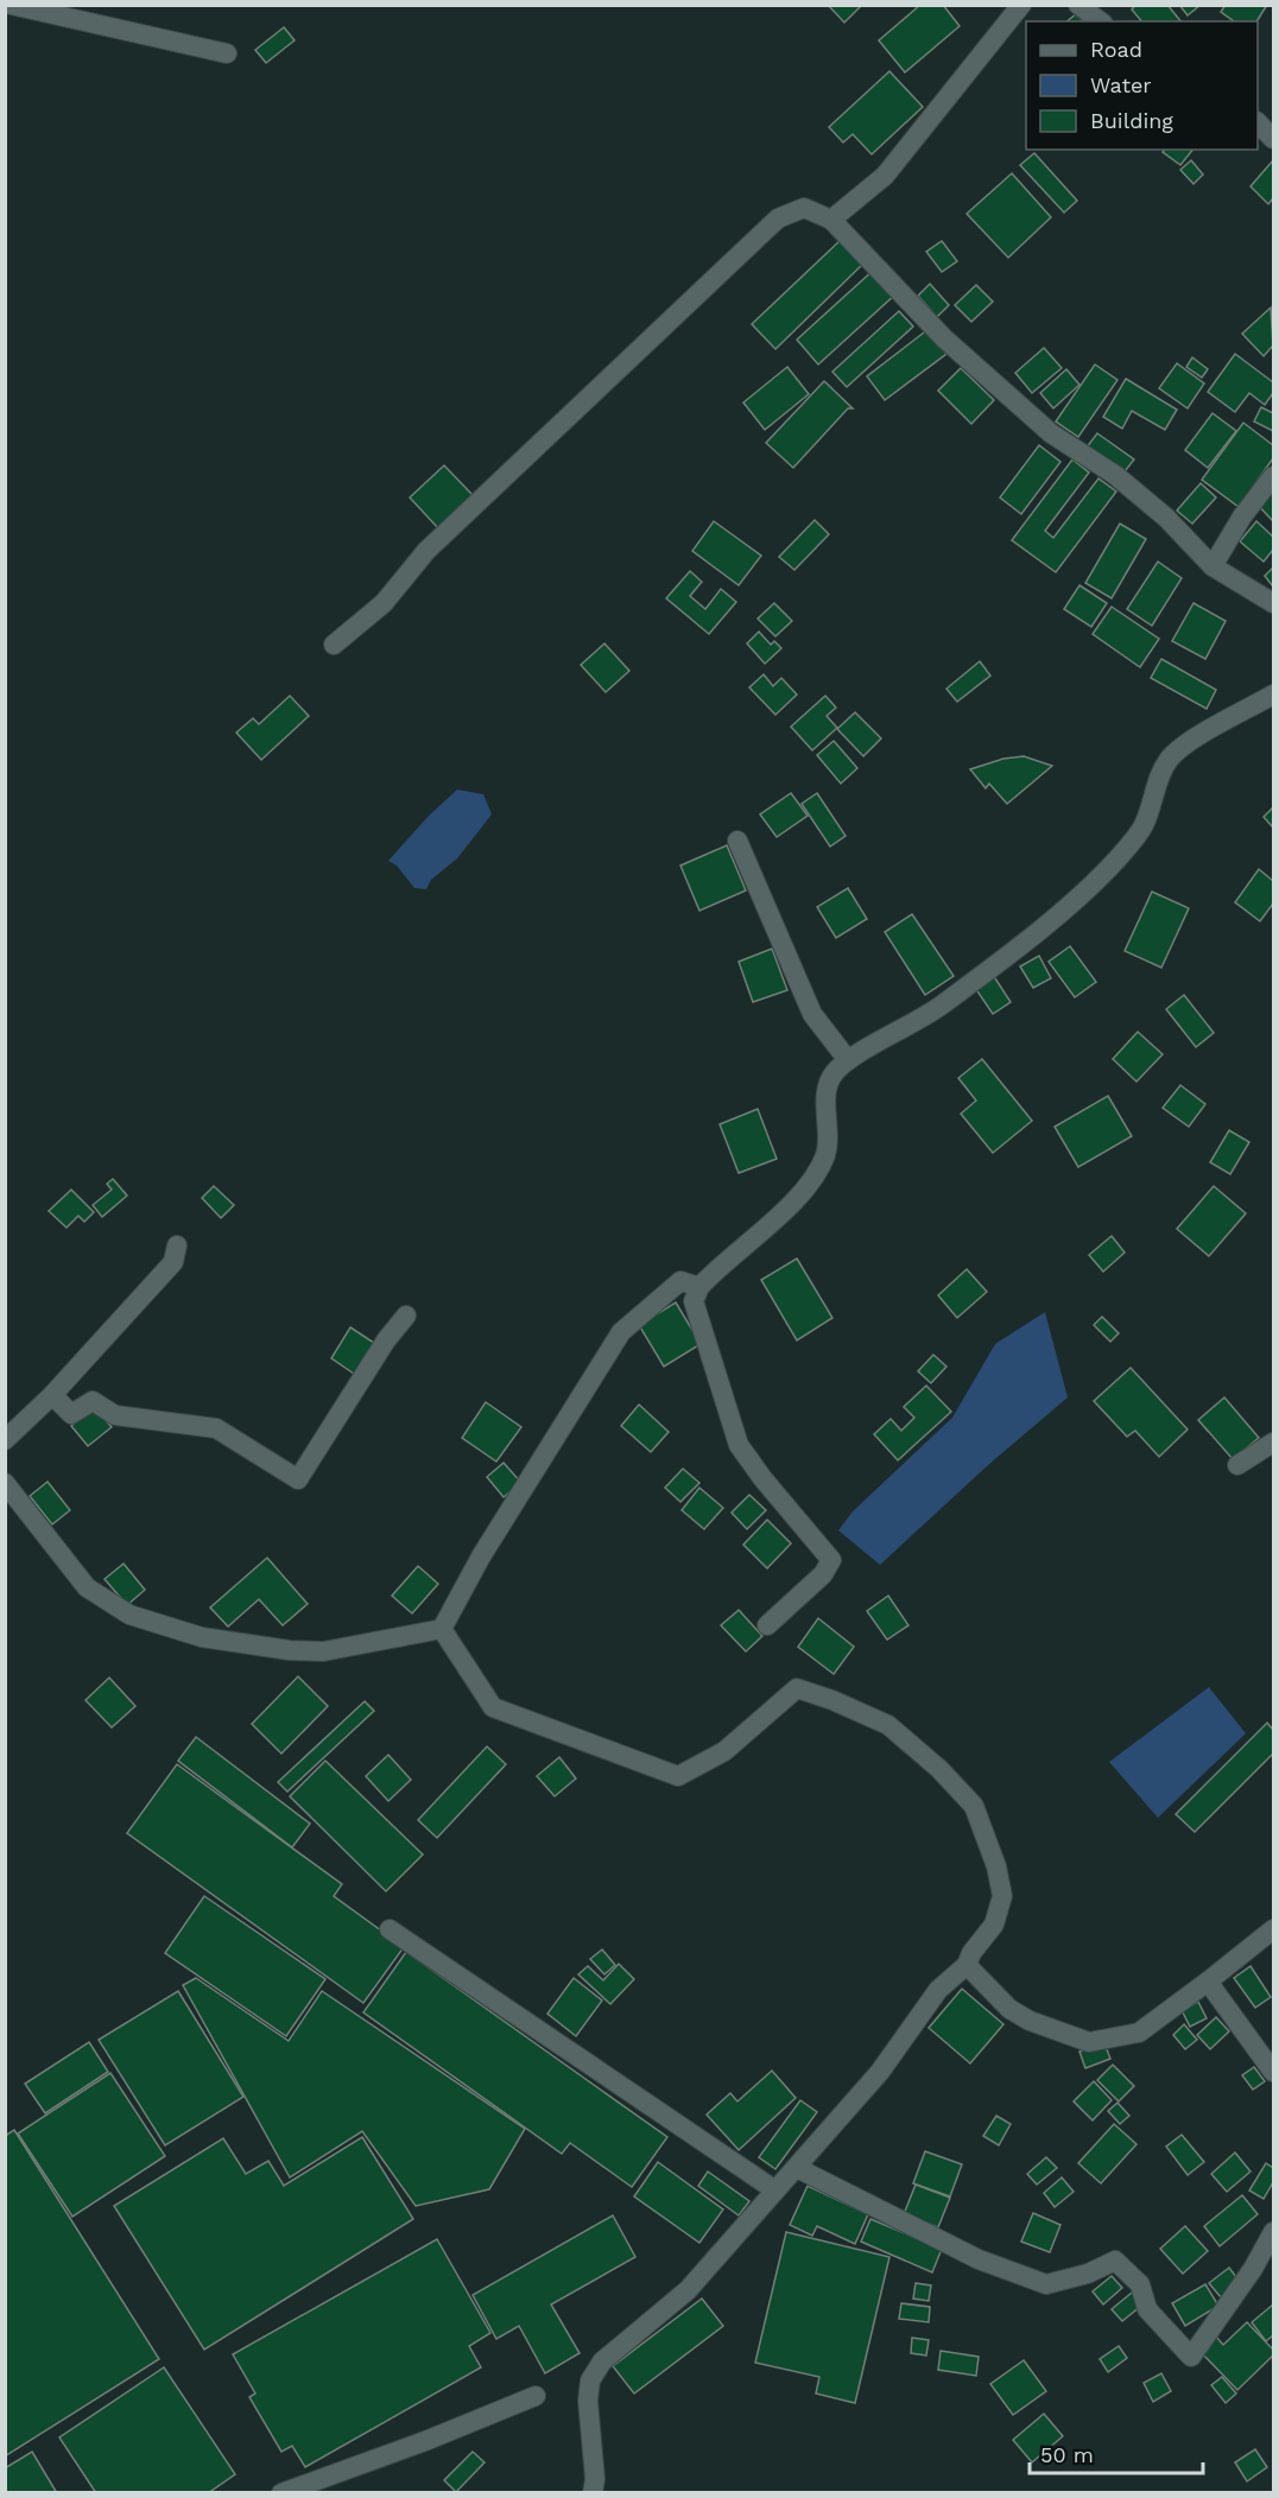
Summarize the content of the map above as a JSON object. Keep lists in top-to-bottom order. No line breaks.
{"legend":["Road","Water","Building"],"scale_bar":"50 m"}
